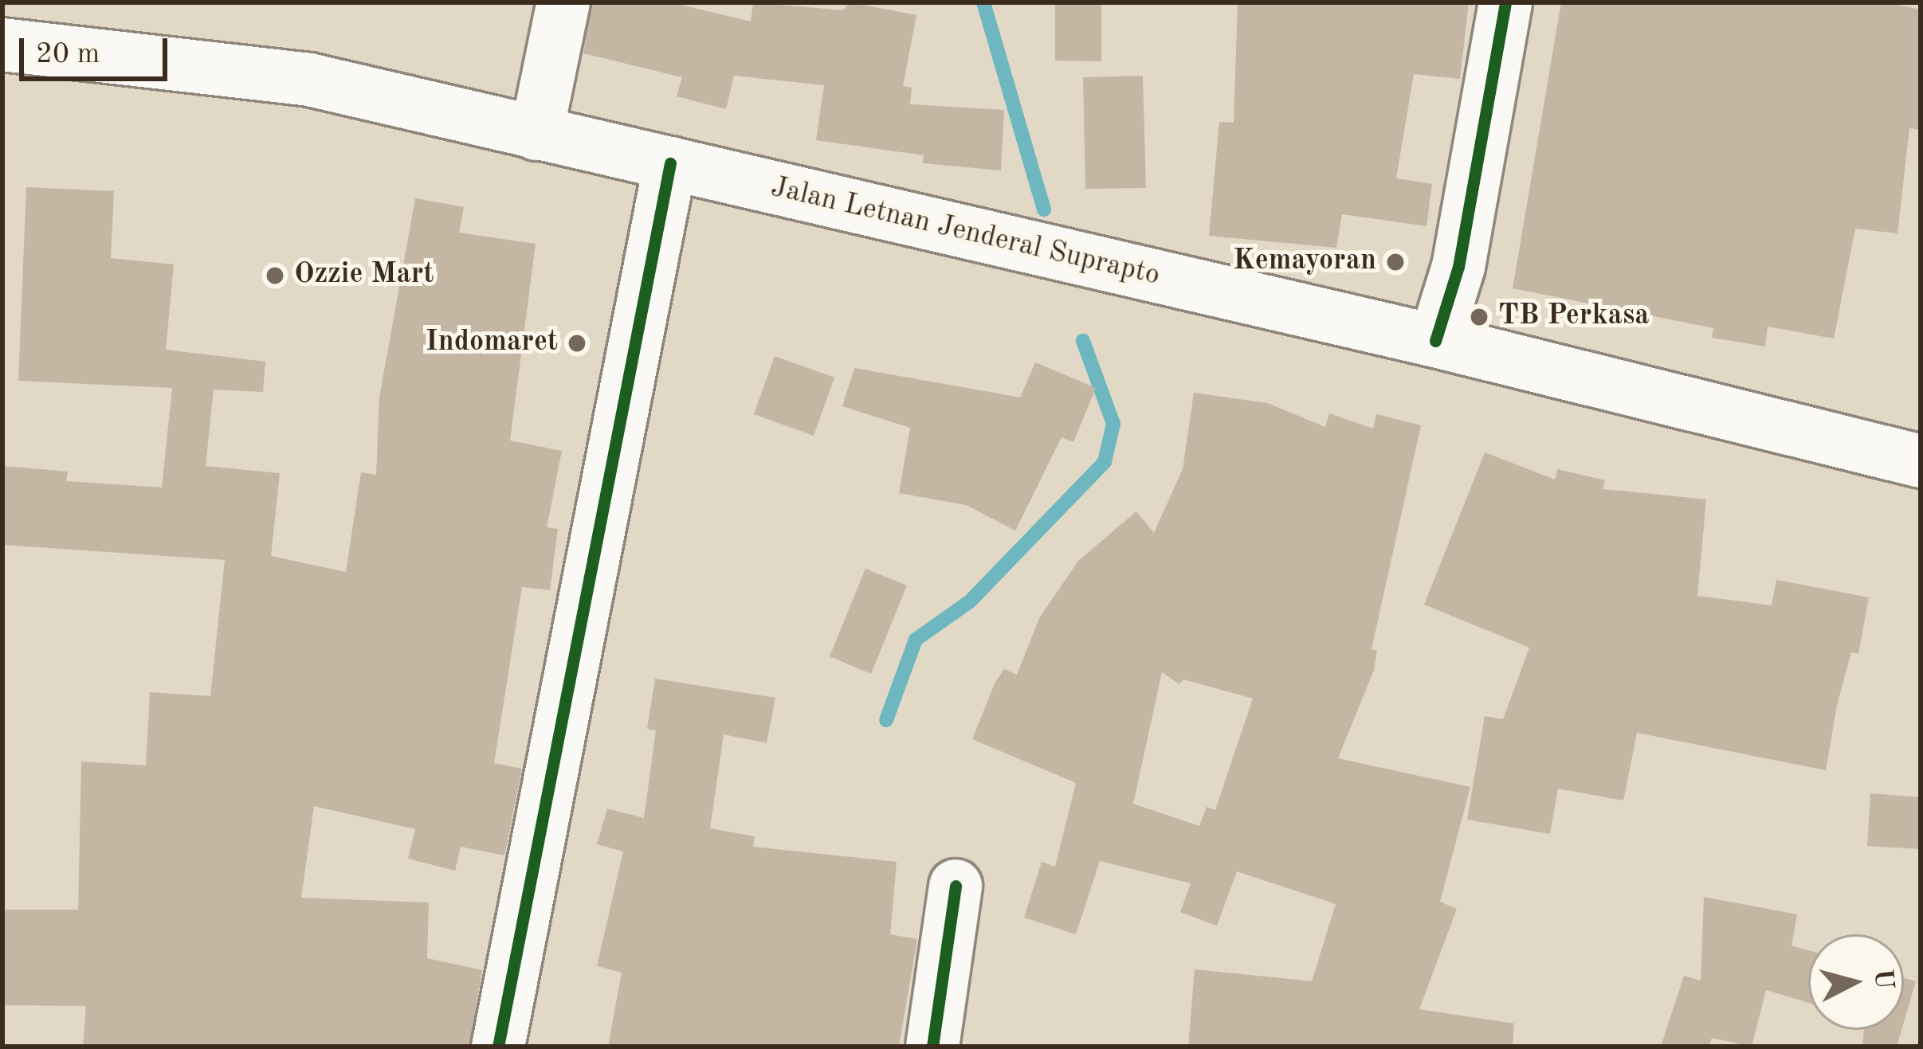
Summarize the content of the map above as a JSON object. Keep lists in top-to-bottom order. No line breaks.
{"streets":{"main road":["Jalan Letnan Jenderal Suprapto"]},"places":["Kemayoran","Ozzie Mart","TB Perkasa","Indomaret"],"scale_bar":"20 m","north":"right"}
